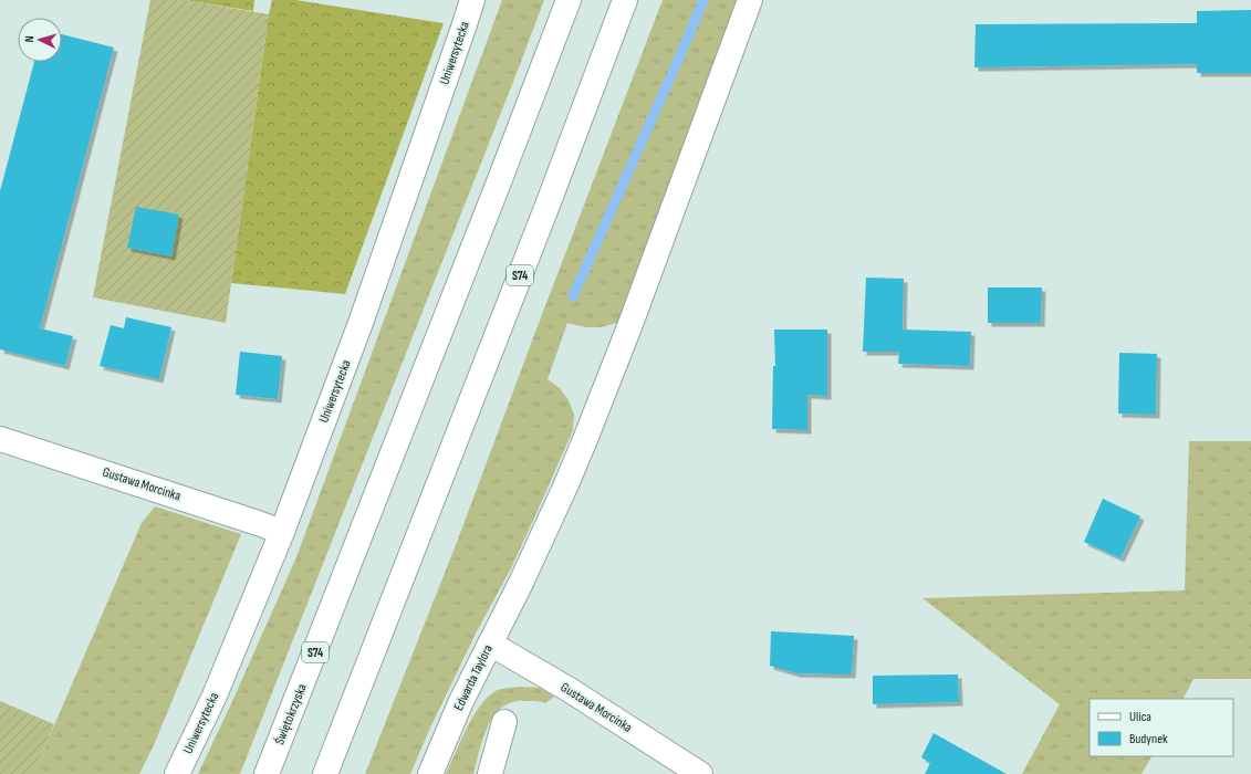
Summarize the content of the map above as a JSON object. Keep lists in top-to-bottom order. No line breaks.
{"streets":{"main road":["Uniwersytecka","S74","Gustawa Morcinka","Edwarda Taylora","Świętokrzyska"]},"crossings":[["Uniwersytecka","Gustawa Morcinka"],["Gustawa Morcinka","Edwarda Taylora"]],"legend":["Ulica","Budynek"],"north":"left"}
